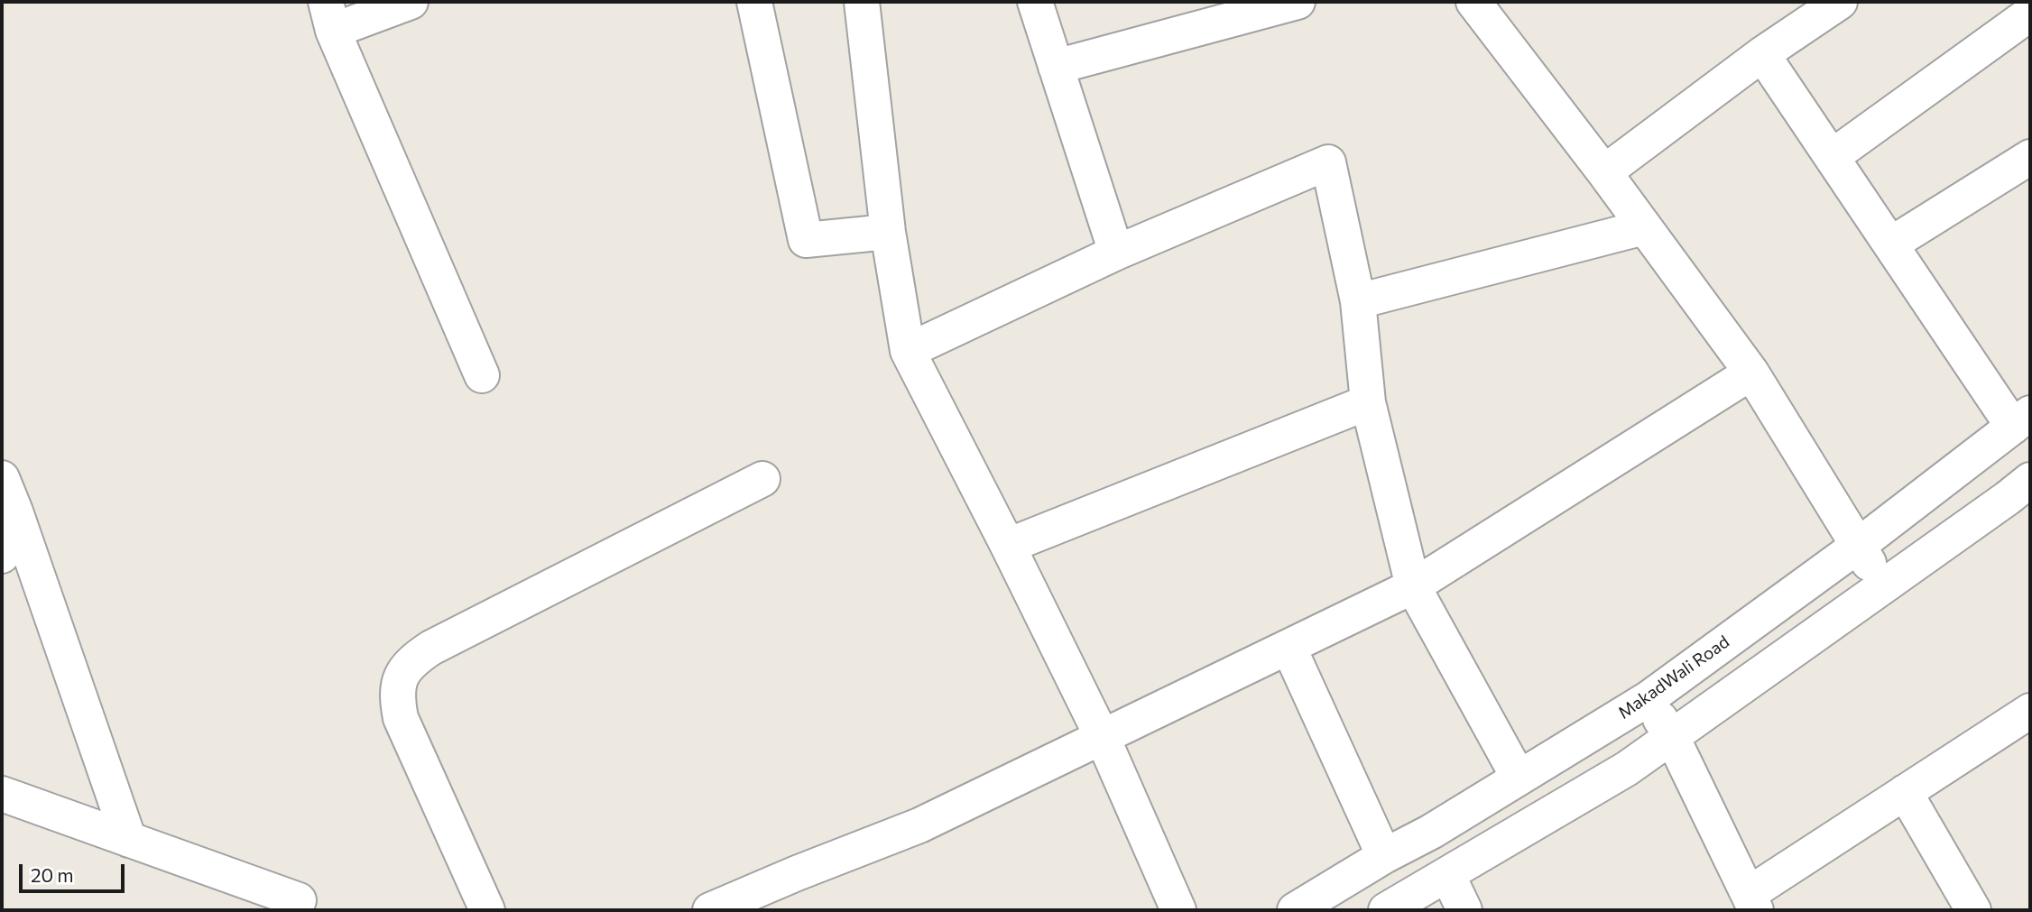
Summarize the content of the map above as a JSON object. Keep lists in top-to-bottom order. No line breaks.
{"streets":{"street":["MakadWali Road"]},"scale_bar":"20 m"}
